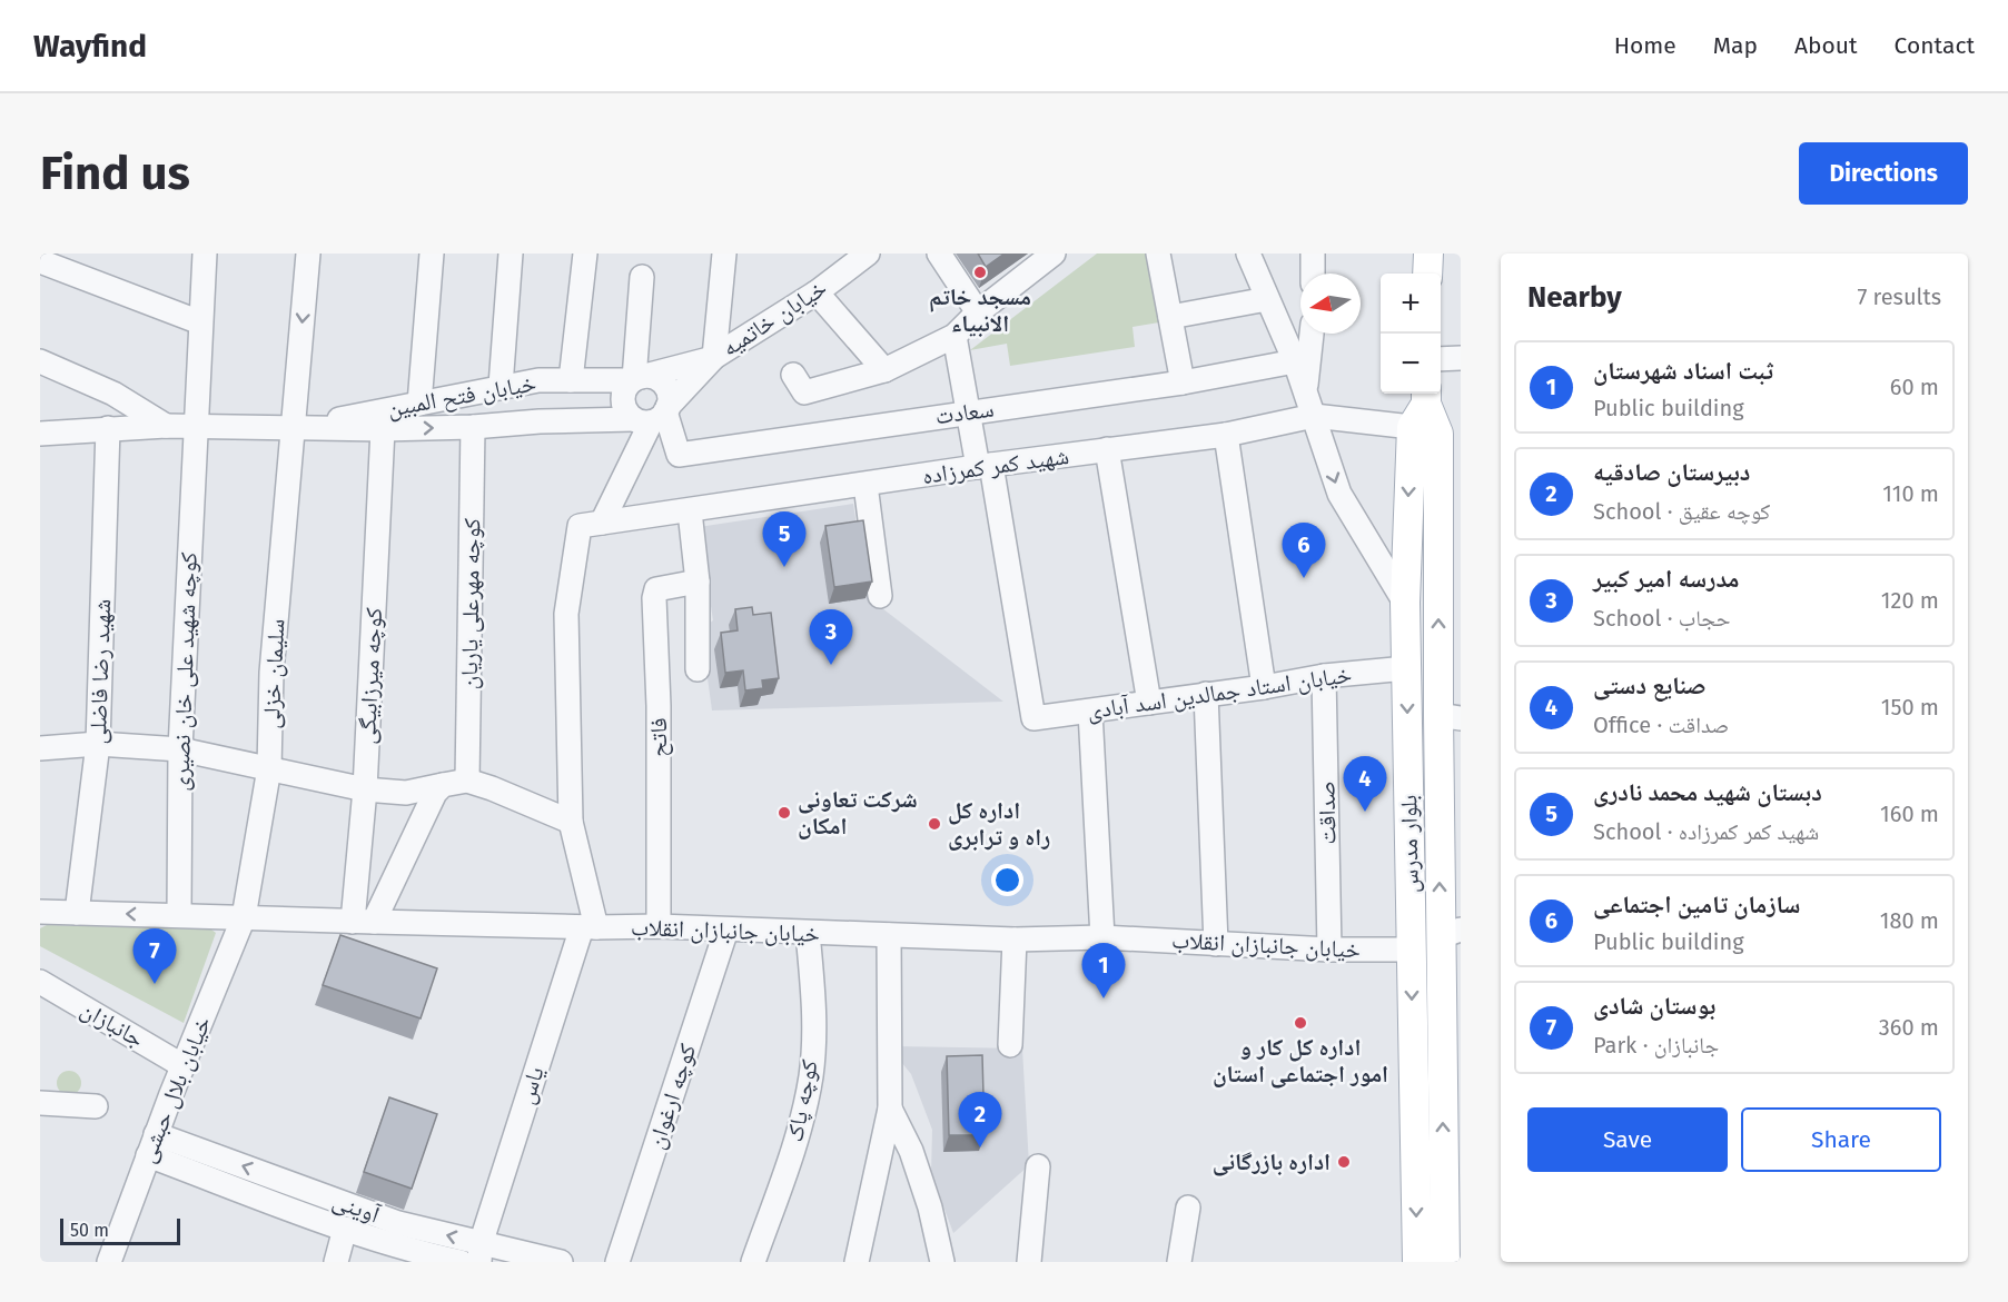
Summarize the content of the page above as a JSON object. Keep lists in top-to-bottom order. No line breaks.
{"streets":{"main road":["بلوار مدرس"],"street":["خیابان خاتمیه","خیابان فتح المبین","سعادت","شهید کمر کمرزاده","کوچه مهرعلی یاریان","شهید رضا فاضلی","کوچه شهید علی خان نصیری","سلیمان خزلی","کوچه میرزابیگی","خیابان استاد جمالدین اسد آبادی","فاتح","صداقت","خیابان جانبازان انقلاب","جانبازان","یاس","خیابان بلال حبشی","کوچه ارغوان","کوچه پاک","آوینی"]},"crossings":[["خیابان خاتمیه","خیابان فتح المبین"],["خیابان خاتمیه","سعادت"],["خیابان فتح المبین","سعادت"],["خیابان فتح المبین","کوچه مهرعلی یاریان"],["خیابان فتح المبین","شهید رضا فاضلی"],["خیابان فتح المبین","کوچه شهید علی خان نصیری"],["خیابان فتح المبین","سلیمان خزلی"],["خیابان فتح المبین","کوچه میرزابیگی"],["شهید کمر کمرزاده","خیابان استاد جمالدین اسد آبادی"],["شهید کمر کمرزاده","بلوار مدرس"],["شهید رضا فاضلی","خیابان جانبازان انقلاب"],["کوچه شهید علی خان نصیری","خیابان جانبازان انقلاب"],["سلیمان خزلی","خیابان جانبازان انقلاب"],["سلیمان خزلی","خیابان بلال حبشی"],["کوچه میرزابیگی","خیابان جانبازان انقلاب"],["خیابان استاد جمالدین اسد آبادی","صداقت"],["خیابان استاد جمالدین اسد آبادی","بلوار مدرس"],["فاتح","خیابان جانبازان انقلاب"],["صداقت","خیابان جانبازان انقلاب"],["بلوار مدرس","خیابان جانبازان انقلاب"],["خیابان جانبازان انقلاب","یاس"],["خیابان جانبازان انقلاب","خیابان بلال حبشی"],["خیابان جانبازان انقلاب","کوچه ارغوان"],["خیابان جانبازان انقلاب","کوچه پاک"],["جانبازان","خیابان بلال حبشی"],["یاس","آوینی"],["خیابان بلال حبشی","آوینی"]],"places":["مسجد خاتم الانبیاء","شرکت تعاونی امکان","اداره کل راه و ترابری","اداره کل کار و امور اجتماعی استان","اداره بازرگانی"],"scale_bar":"50 m","north":"left","page":{"header":"Wayfind","nav":["Home","Map","About","Contact"],"buttons":["Directions",["Save","Share"]],"title":"Find us","heading":["Nearby","7 results"],"map_buttons":["+","−"],"list":[{"mark":"1","name":"ثبت اسناد شهرستان","note":"Public building","value":"60 m"},{"mark":"2","name":"دبیرستان صادقیه","note":"School · کوچه عقیق","value":"110 m"},{"mark":"3","name":"مدرسه امیر کبیر","note":"School · حجاب","value":"120 m"},{"mark":"4","name":"صنایع دستی","note":"Office · صداقت","value":"150 m"},{"mark":"5","name":"دبستان شهید محمد نادری","note":"School · شهید کمر کمرزاده","value":"160 m"},{"mark":"6","name":"سازمان تامین اجتماعی","note":"Public building","value":"180 m"},{"mark":"7","name":"بوستان شادی","note":"Park · جانبازان","value":"360 m"}],"pins":["5","6","3","4","7","1","2"],"scale":"50 m"}}
